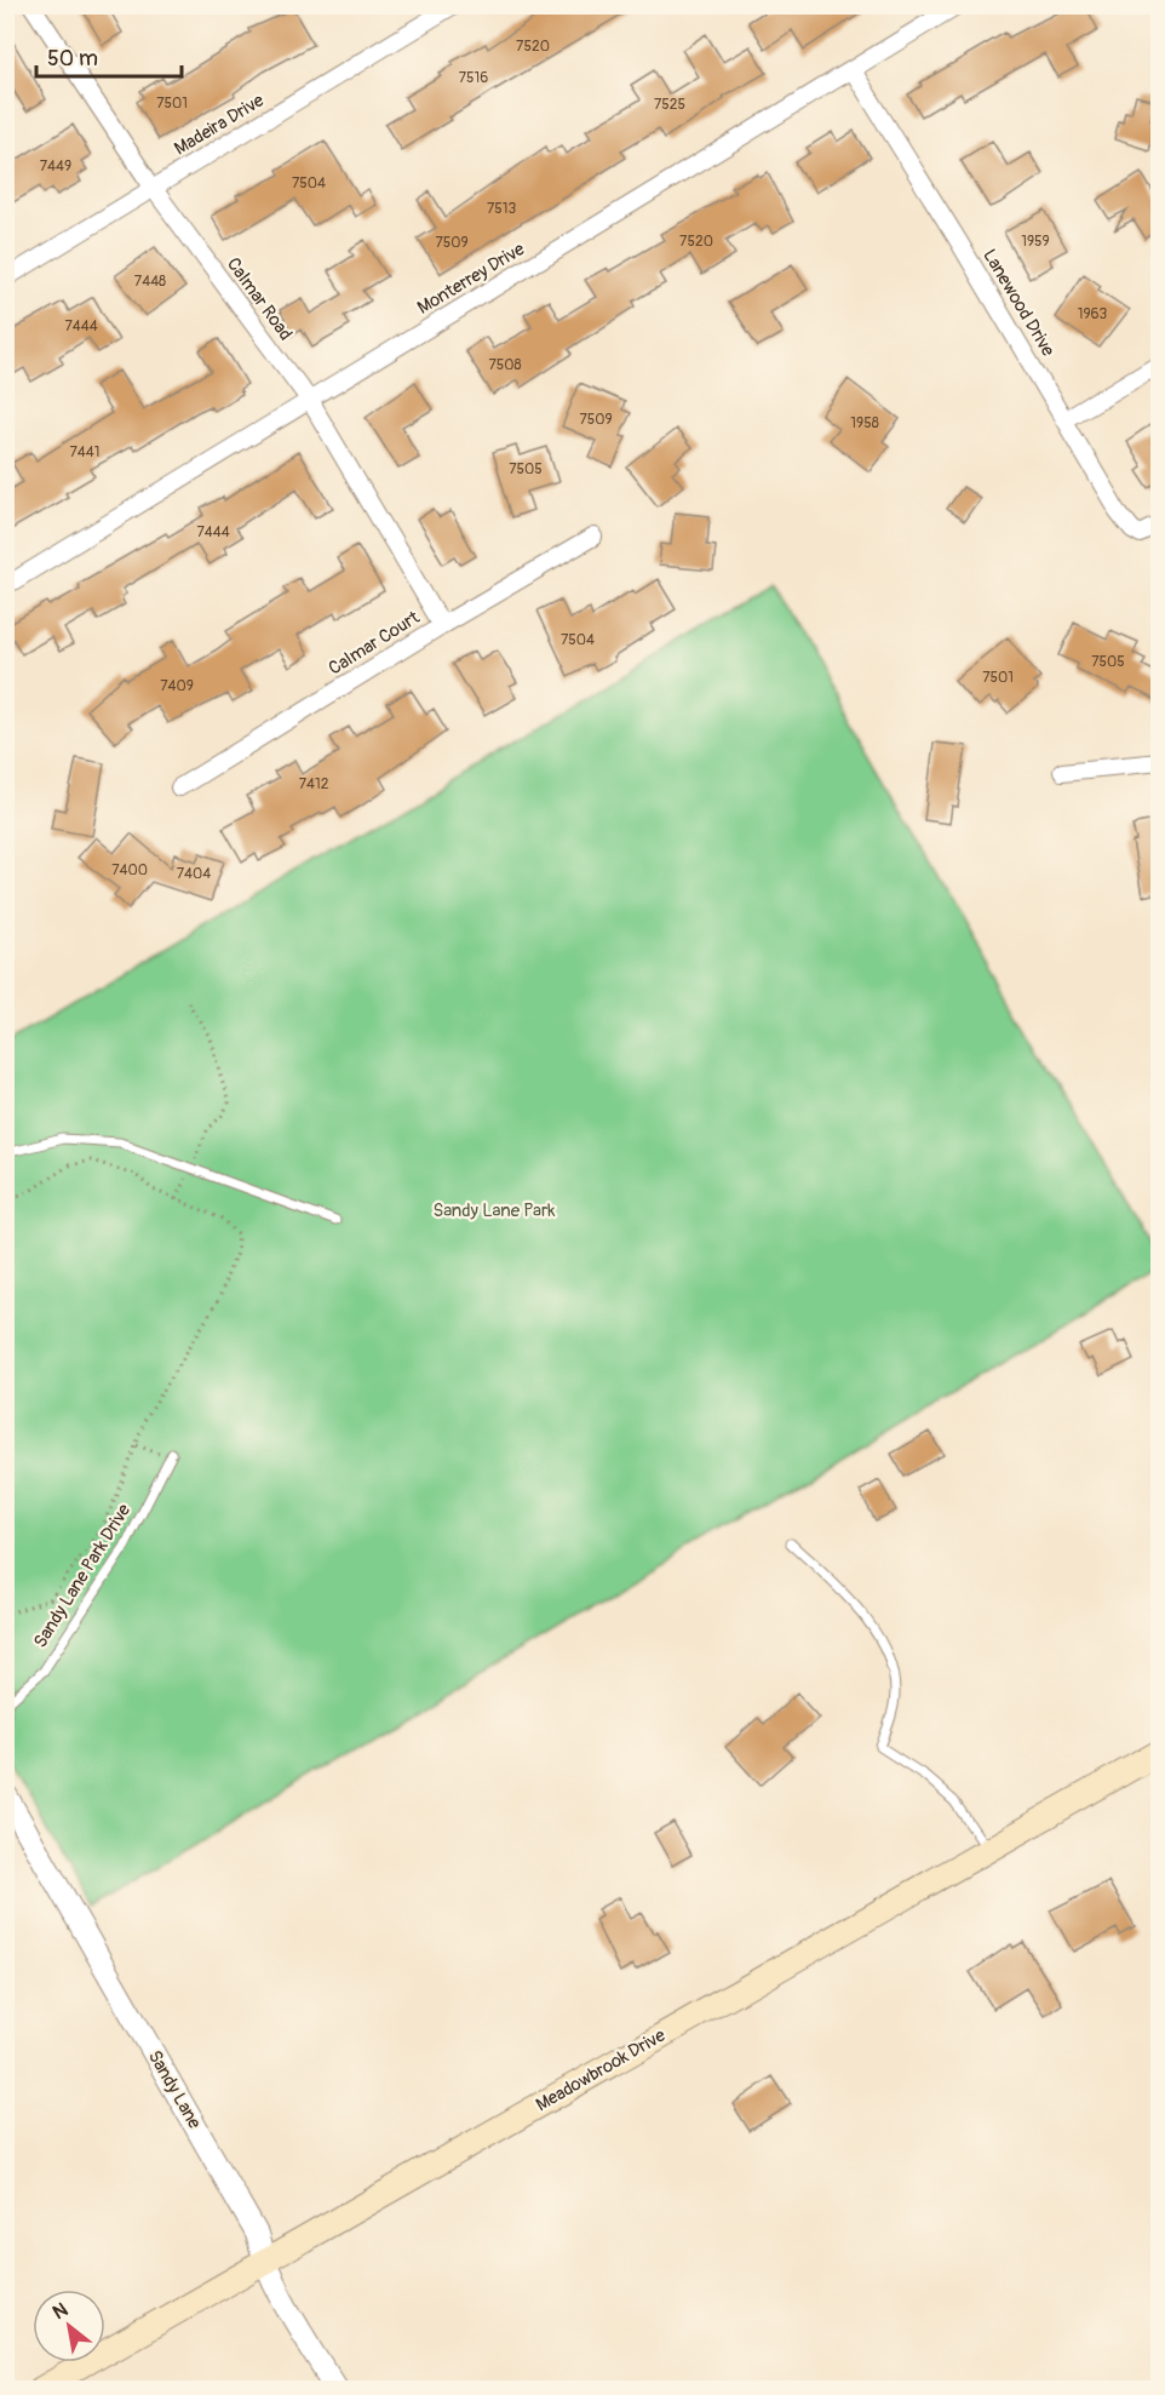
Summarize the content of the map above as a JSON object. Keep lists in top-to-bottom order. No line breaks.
{"streets":{"main road":["Meadowbrook Drive"],"street":["Madeira Drive","Monterrey Drive","Calmar Road","Lanewood Drive","Calmar Court","Sandy Lane"],"lane":["Sandy Lane Park Drive"]},"crossings":[["Madeira Drive","Calmar Road"],["Monterrey Drive","Calmar Road"],["Monterrey Drive","Lanewood Drive"],["Calmar Road","Calmar Court"],["Meadowbrook Drive","Sandy Lane"]],"parks":["Sandy Lane Park"],"house_numbers":["7520","7516","7501","7525","7449","7504","7513","7520","1959","7509","7448","1963","7444","7508","7509","1958","7441","7505","7444","7504","7505","7501","7409","7412","7400","7404"],"scale_bar":"50 m","north":"top left"}
